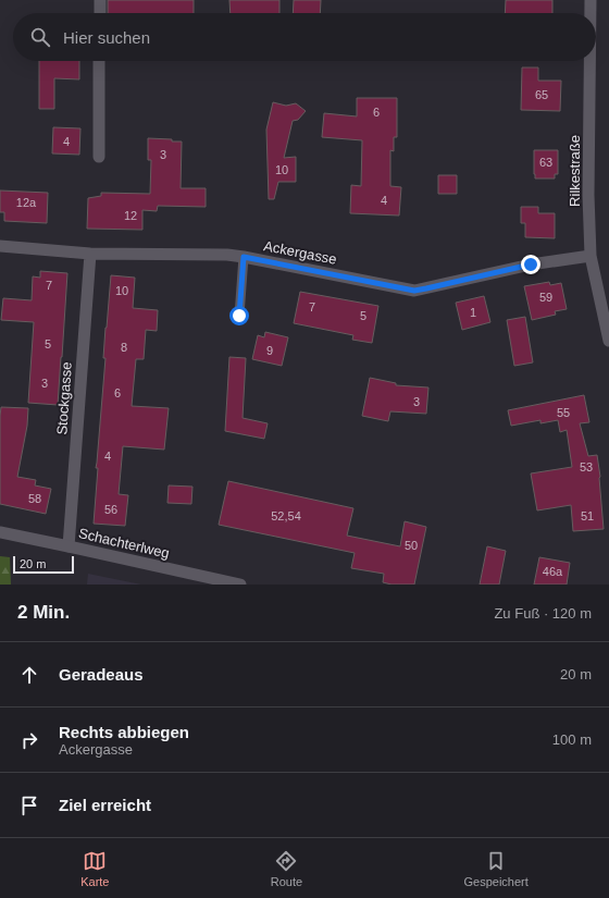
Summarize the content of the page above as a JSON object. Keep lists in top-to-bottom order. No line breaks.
{"streets":{"street":["Rilkestraße","Ackergasse","Stockgasse","Schachterlweg"]},"crossings":[["Rilkestraße","Ackergasse"],["Ackergasse","Stockgasse"],["Stockgasse","Schachterlweg"]],"house_numbers":["65","6","4","3","63","10","4","12a","12","7","10","59","7","1","5","5","8","9","3","6","3","55","4","53","58","56","52,54","51","50","46a"],"scale_bar":"20 m","page":{"search":"Hier suchen","scale":"20 m","heading":["2 Min.","Zu Fuß · 120 m"],"list":[["Geradeaus","20 m"],["Rechts abbiegen","Ackergasse","100 m"],"Ziel erreicht"],"nav":["Karte","Route","Gespeichert"]}}
